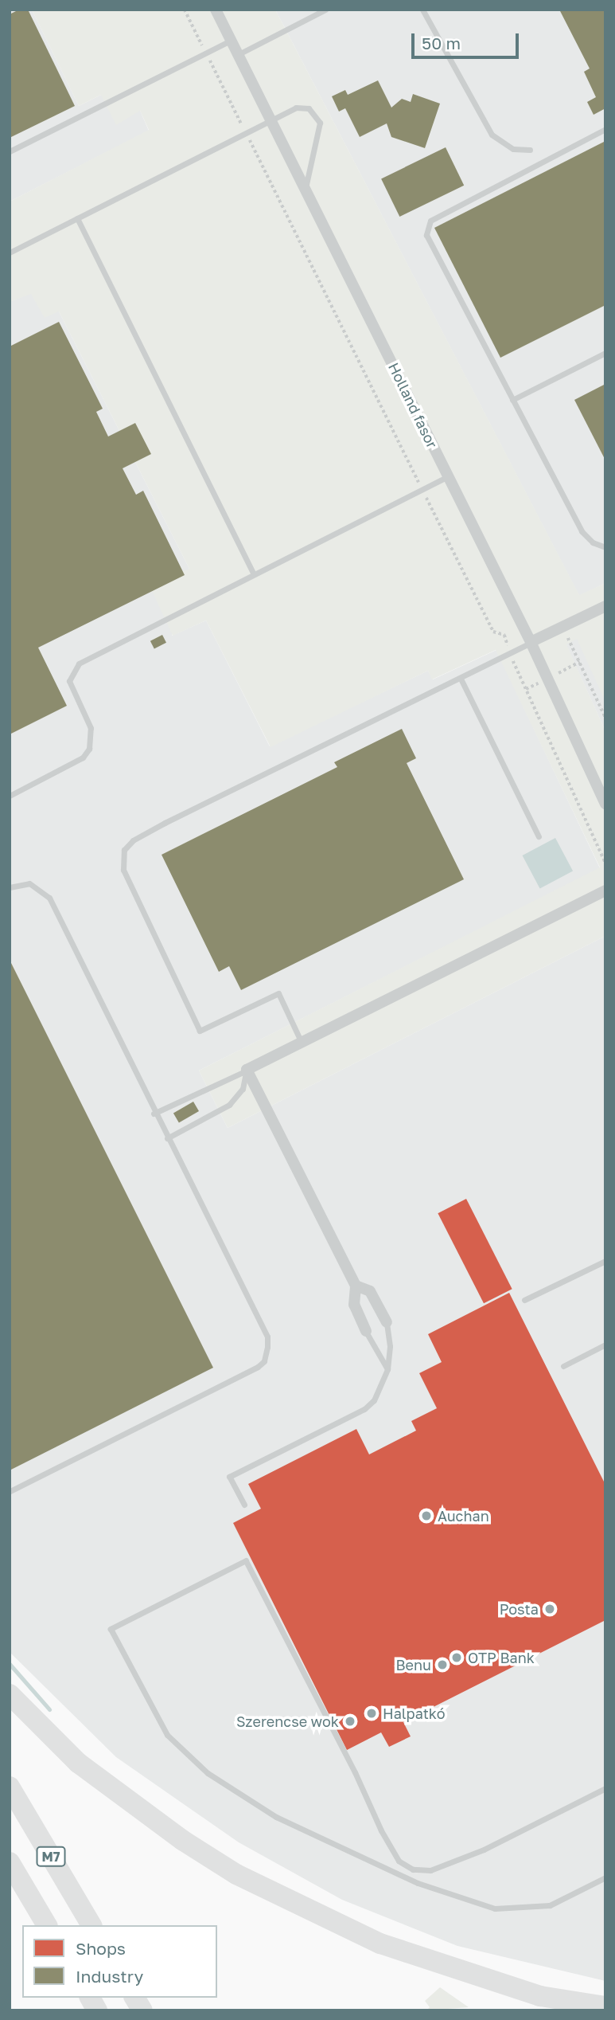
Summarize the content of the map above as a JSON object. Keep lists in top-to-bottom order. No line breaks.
{"streets":{"highway":["M7"],"street":["Holland fasor"]},"places":["Auchan","Posta","OTP Bank","Benu","Halpatkó","Szerencse wok"],"legend":["Shops","Industry"],"scale_bar":"50 m"}
